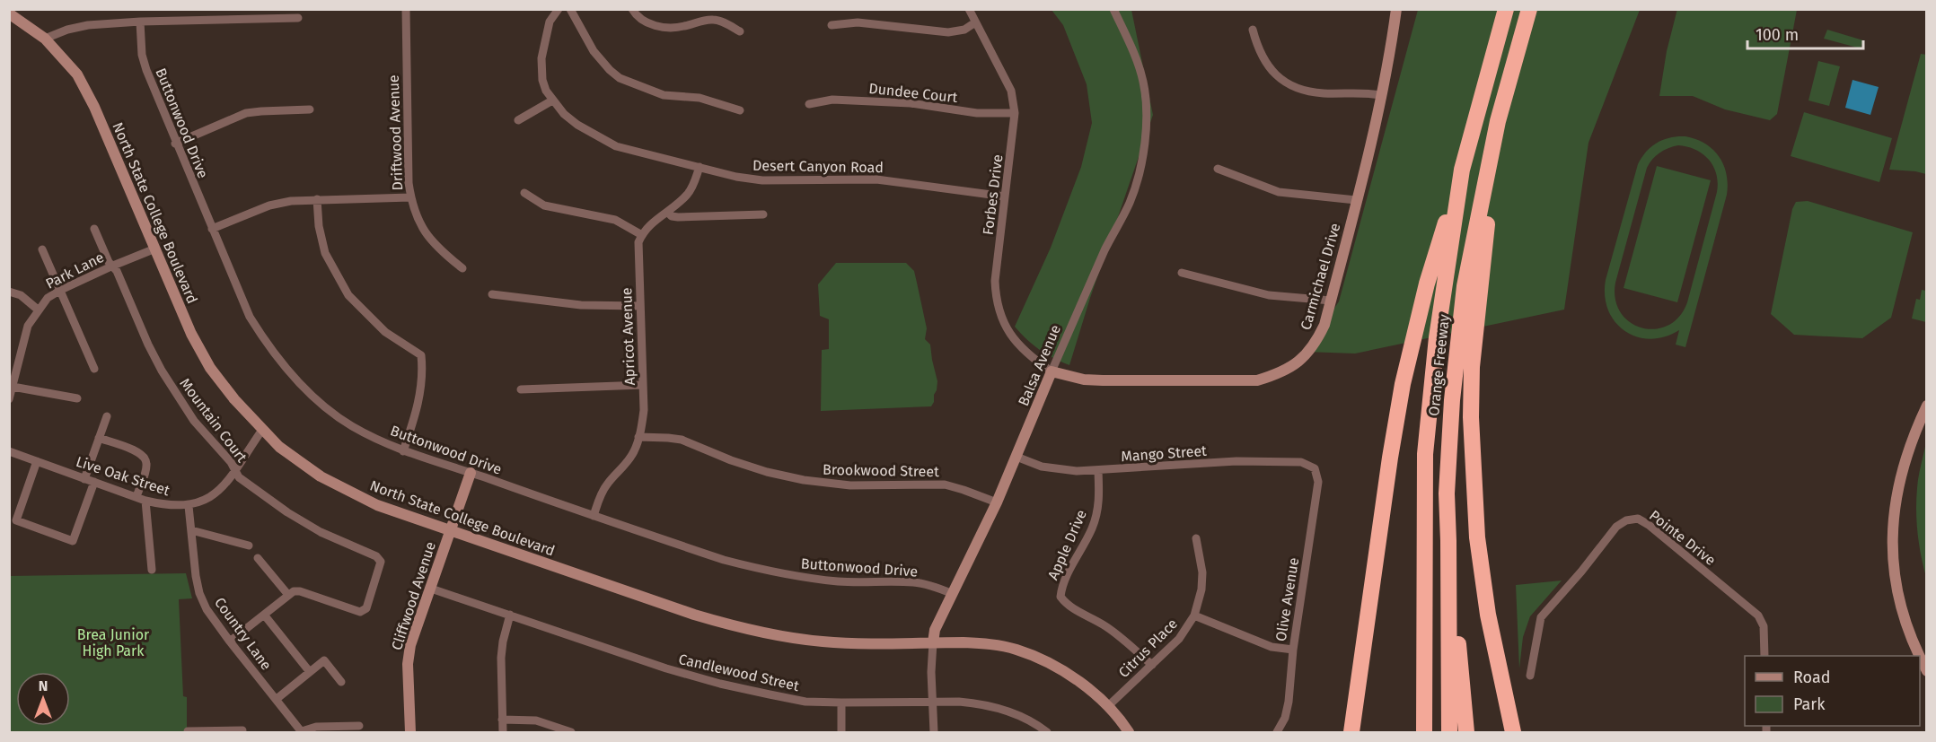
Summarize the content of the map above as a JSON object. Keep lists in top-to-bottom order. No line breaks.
{"streets":{"highway":["Orange Freeway"],"street":["Dundee Court","Buttonwood Drive","Driftwood Avenue","Desert Canyon Road","Forbes Drive","North State College Boulevard","Park Lane","Carmichael Drive","Apricot Avenue","Balsa Avenue","Mountain Court","Mango Street","Brookwood Street","Live Oak Street","Pointe Drive","Apple Drive","Cliffwood Avenue","Olive Avenue","Country Lane","Citrus Place","Candlewood Street"]},"crossings":[["Dundee Court","Forbes Drive"],["Buttonwood Drive","Apricot Avenue"],["Buttonwood Drive","Balsa Avenue"],["Buttonwood Drive","Cliffwood Avenue"],["Desert Canyon Road","Forbes Drive"],["Forbes Drive","Carmichael Drive"],["Forbes Drive","Balsa Avenue"],["North State College Boulevard","Park Lane"],["North State College Boulevard","Balsa Avenue"],["North State College Boulevard","Live Oak Street"],["North State College Boulevard","Cliffwood Avenue"],["North State College Boulevard","Citrus Place"],["Park Lane","Mountain Court"],["Carmichael Drive","Balsa Avenue"],["Apricot Avenue","Brookwood Street"],["Balsa Avenue","Mango Street"],["Balsa Avenue","Brookwood Street"],["Balsa Avenue","Candlewood Street"],["Mountain Court","Live Oak Street"],["Mango Street","Apple Drive"],["Mango Street","Olive Avenue"],["Live Oak Street","Country Lane"],["Apple Drive","Citrus Place"],["Cliffwood Avenue","Candlewood Street"]],"parks":["Brea Junior High Park"],"legend":["Road","Park"],"scale_bar":"100 m","north":"top"}
